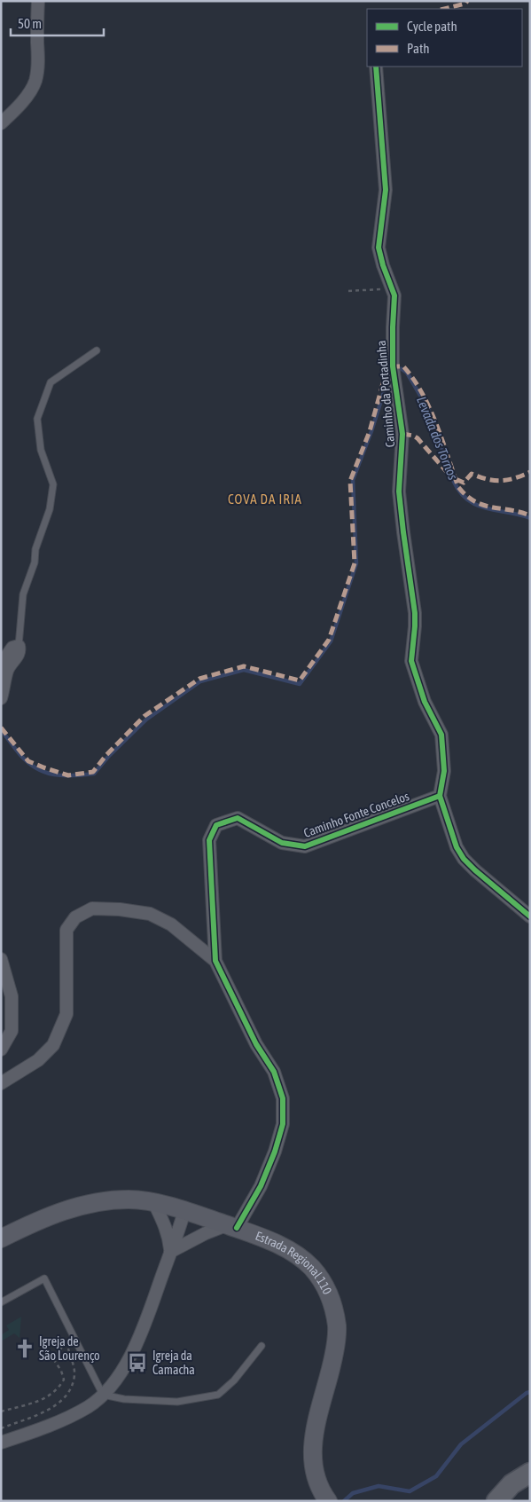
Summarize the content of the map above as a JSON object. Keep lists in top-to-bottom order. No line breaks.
{"streets":{"main road":["Estrada Regional 110"],"street":["Caminho da Portadinha","Caminho Fonte Concelos"]},"crossings":[["Caminho da Portadinha","Caminho Fonte Concelos"],["Caminho Fonte Concelos","Estrada Regional 110"]],"districts":["COVA DA IRIA"],"water":["Levada dos Tornos"],"places":{"church":["Igreja de São Lourenço"],"bus stop":["Igreja da Camacha"]},"legend":["Cycle path","Path"],"scale_bar":"50 m"}
